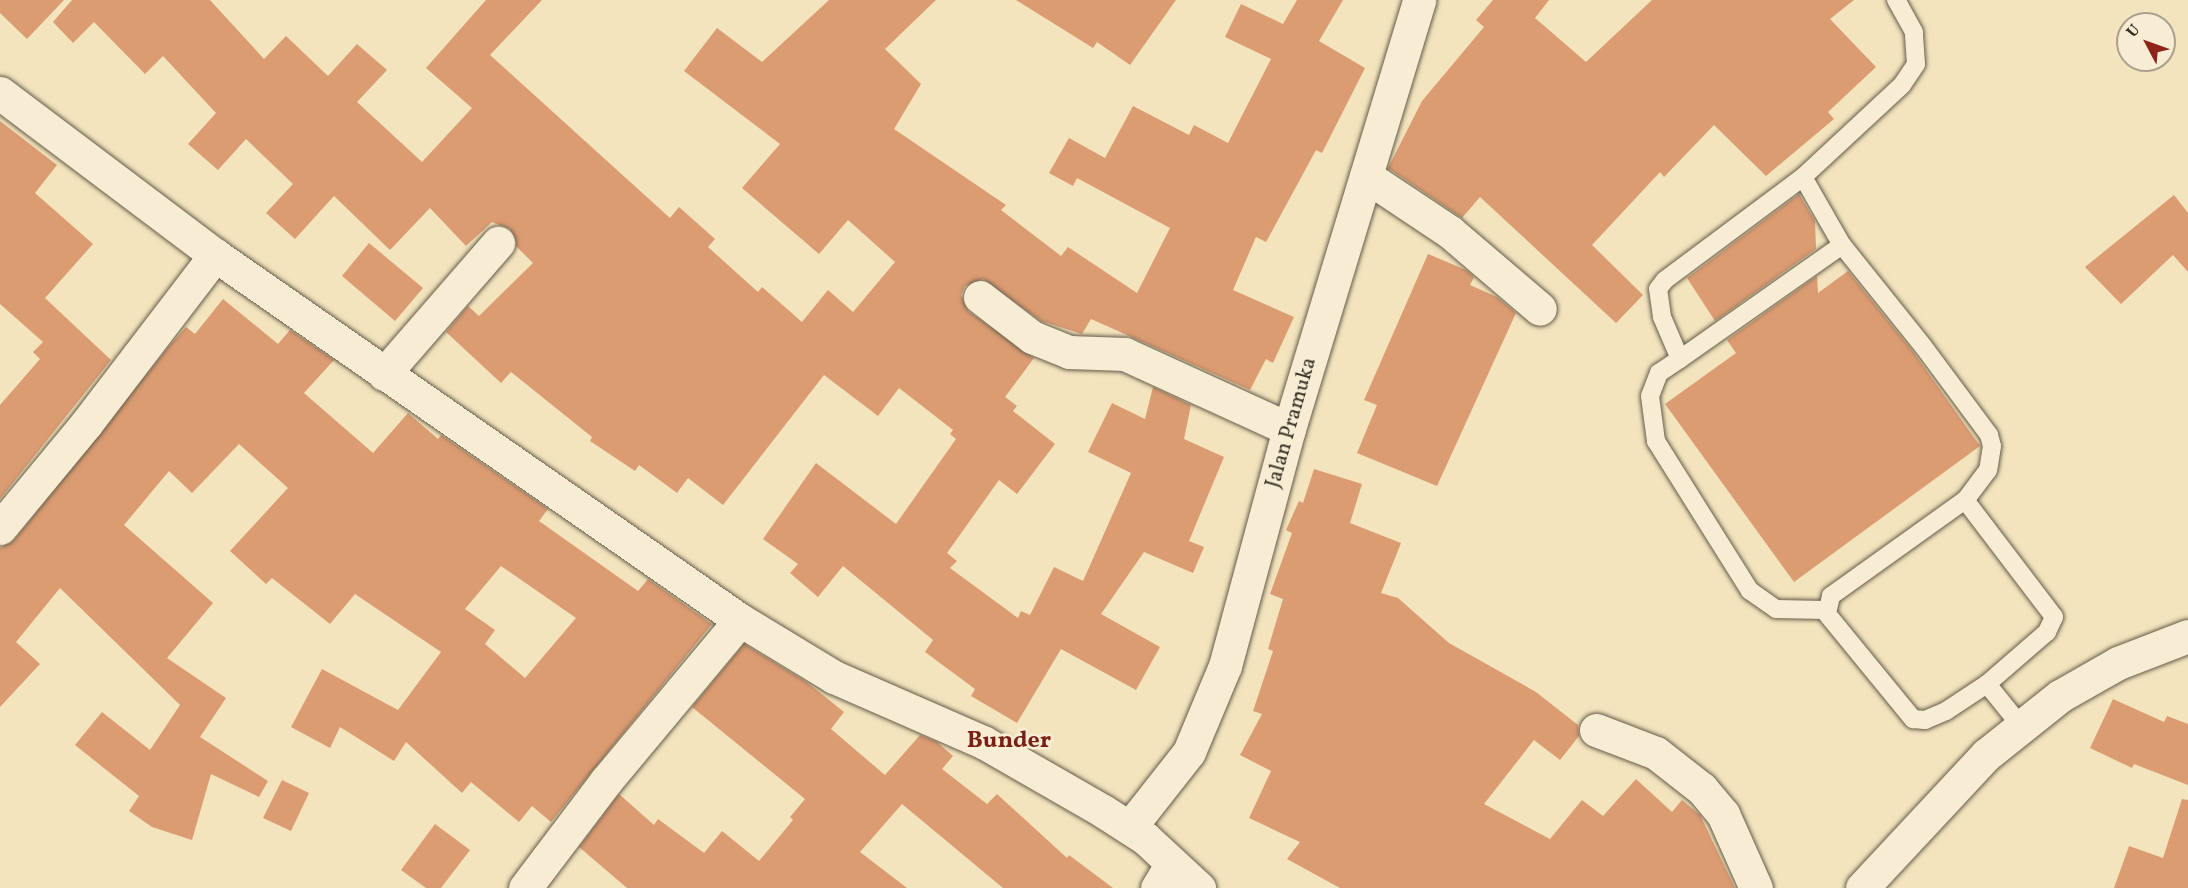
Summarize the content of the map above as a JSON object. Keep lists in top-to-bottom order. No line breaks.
{"streets":{"street":["Jalan Pramuka"]},"districts":["Bunder"],"north":"top left"}
